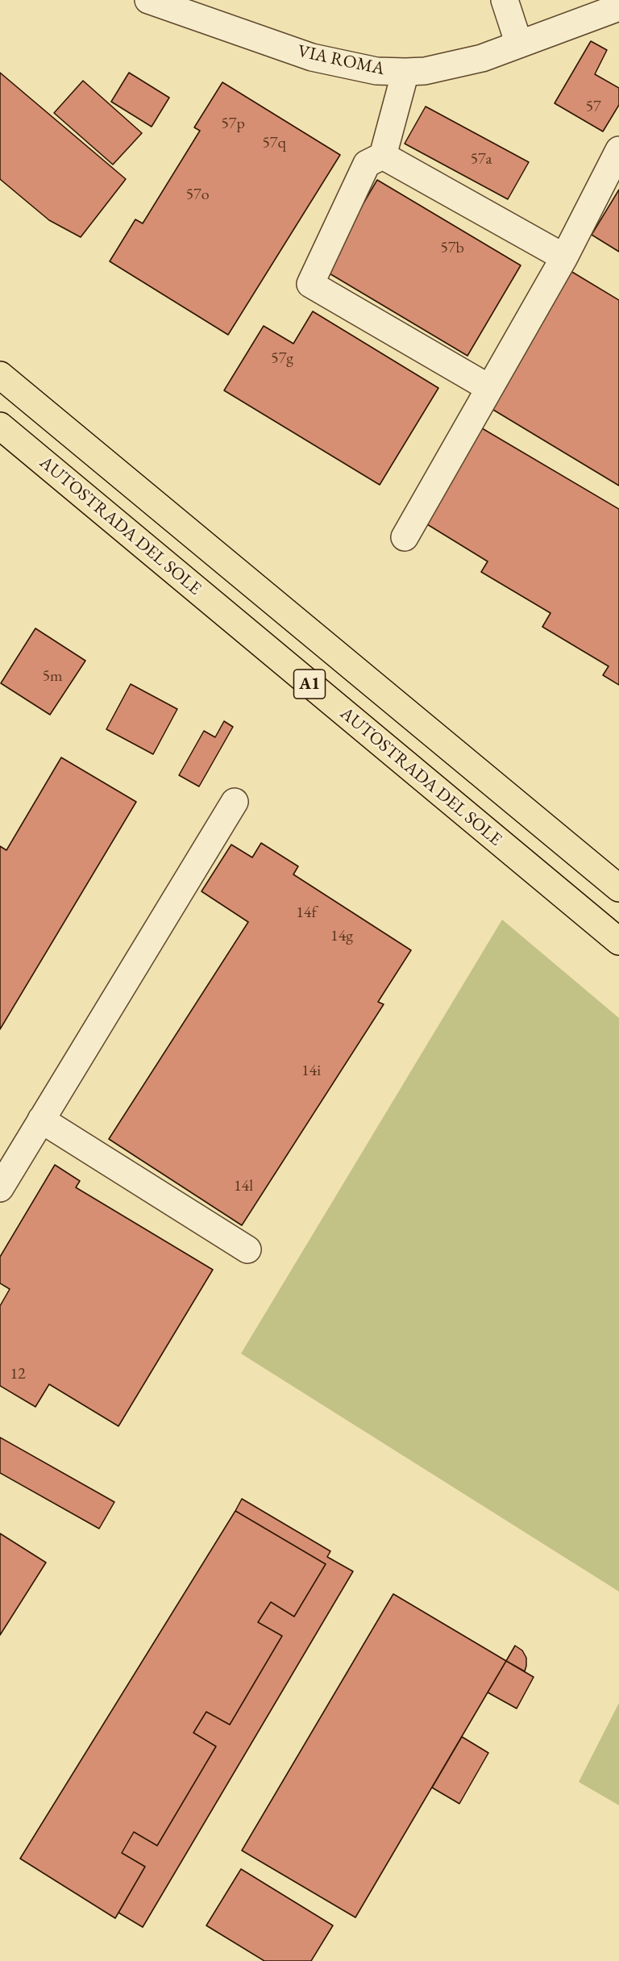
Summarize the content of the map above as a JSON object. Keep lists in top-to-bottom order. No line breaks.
{"streets":{"highway":["AUTOSTRADA DEL SOLE","A1"],"street":["VIA ROMA"]},"house_numbers":["57","57p","57q","57a","57o","57b","57g","5m","14f","14g","14i","14l","12"]}
